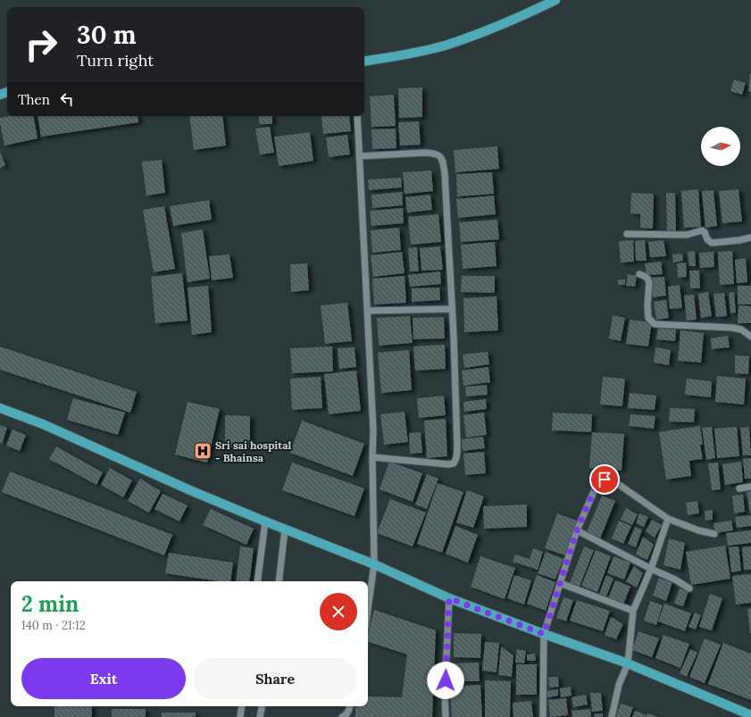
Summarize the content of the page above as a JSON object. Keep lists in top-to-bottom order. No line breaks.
{"places":{"hospital":["Sri sai hospital - Bhainsa"]},"north":"right","page":{"turn":["30 m","Turn right"],"then":"Then","heading":["2 min","140 m · 21:12"],"buttons":["Exit","Share"]}}
